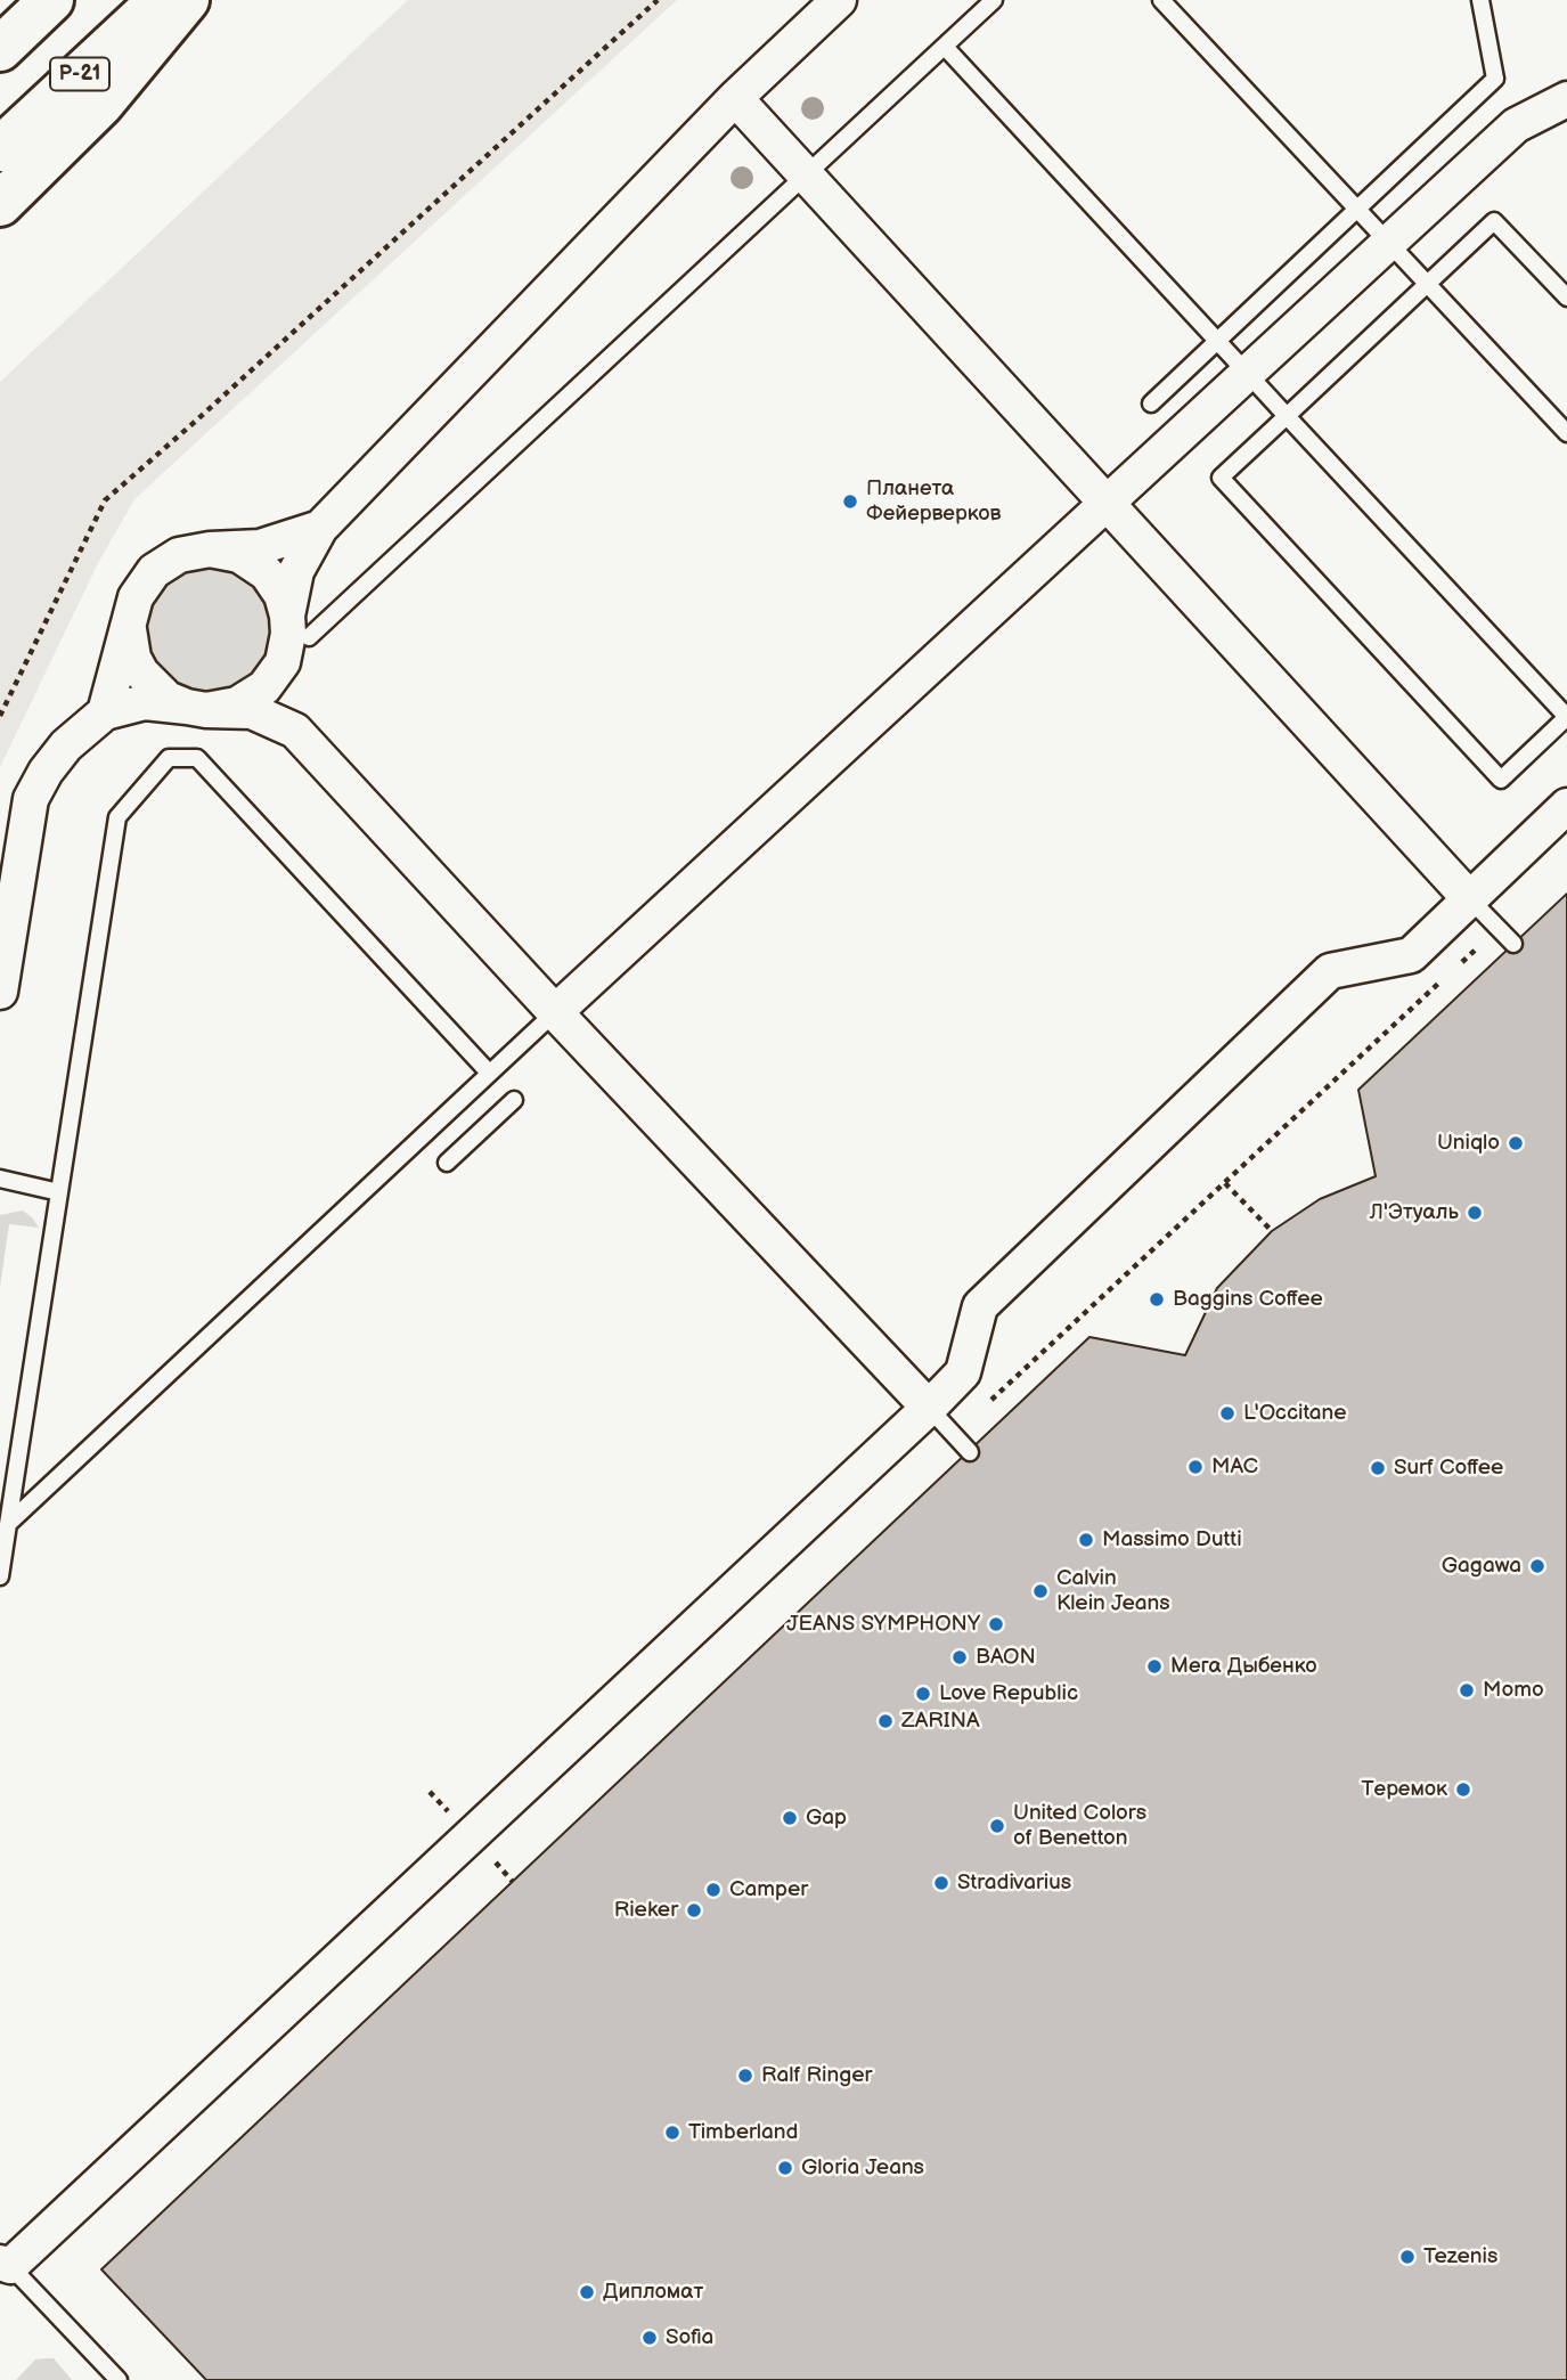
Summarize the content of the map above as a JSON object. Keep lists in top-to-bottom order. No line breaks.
{"streets":{"main road":["Р-21"]},"places":["Планета Фейерверков","Uniqlo","Л'Этуаль","Baggins Coffee","L'Occitane","MAC","Surf Coffee","Massimo Dutti","Gagawa","Calvin Klein Jeans","JEANS SYMPHONY","BAON","Мега Дыбенко","Momo","Love Republic","ZARINA","Теремок","Gap","United Colors of Benetton","Stradivarius","Camper","Rieker","Ralf Ringer","Timberland","Gloria Jeans","Tezenis","Дипломат","Sofia"]}
